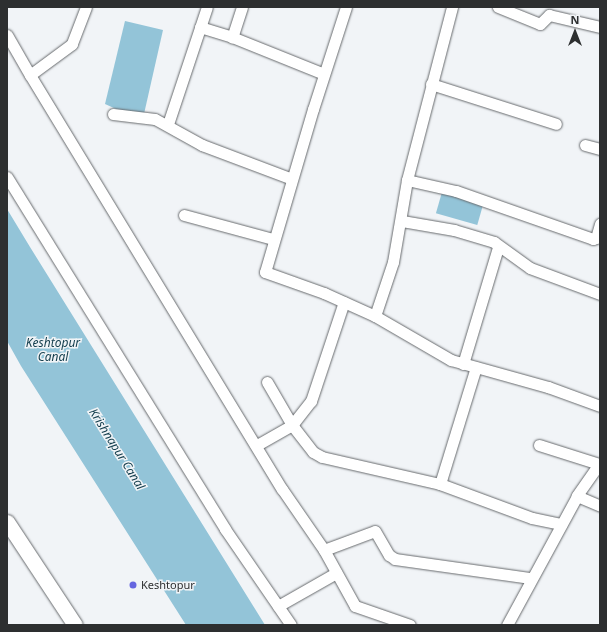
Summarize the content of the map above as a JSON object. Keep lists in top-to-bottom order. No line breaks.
{"water":["Keshtopur Canal","Krishnapur Canal"],"places":["Keshtopur"],"north":"top"}
